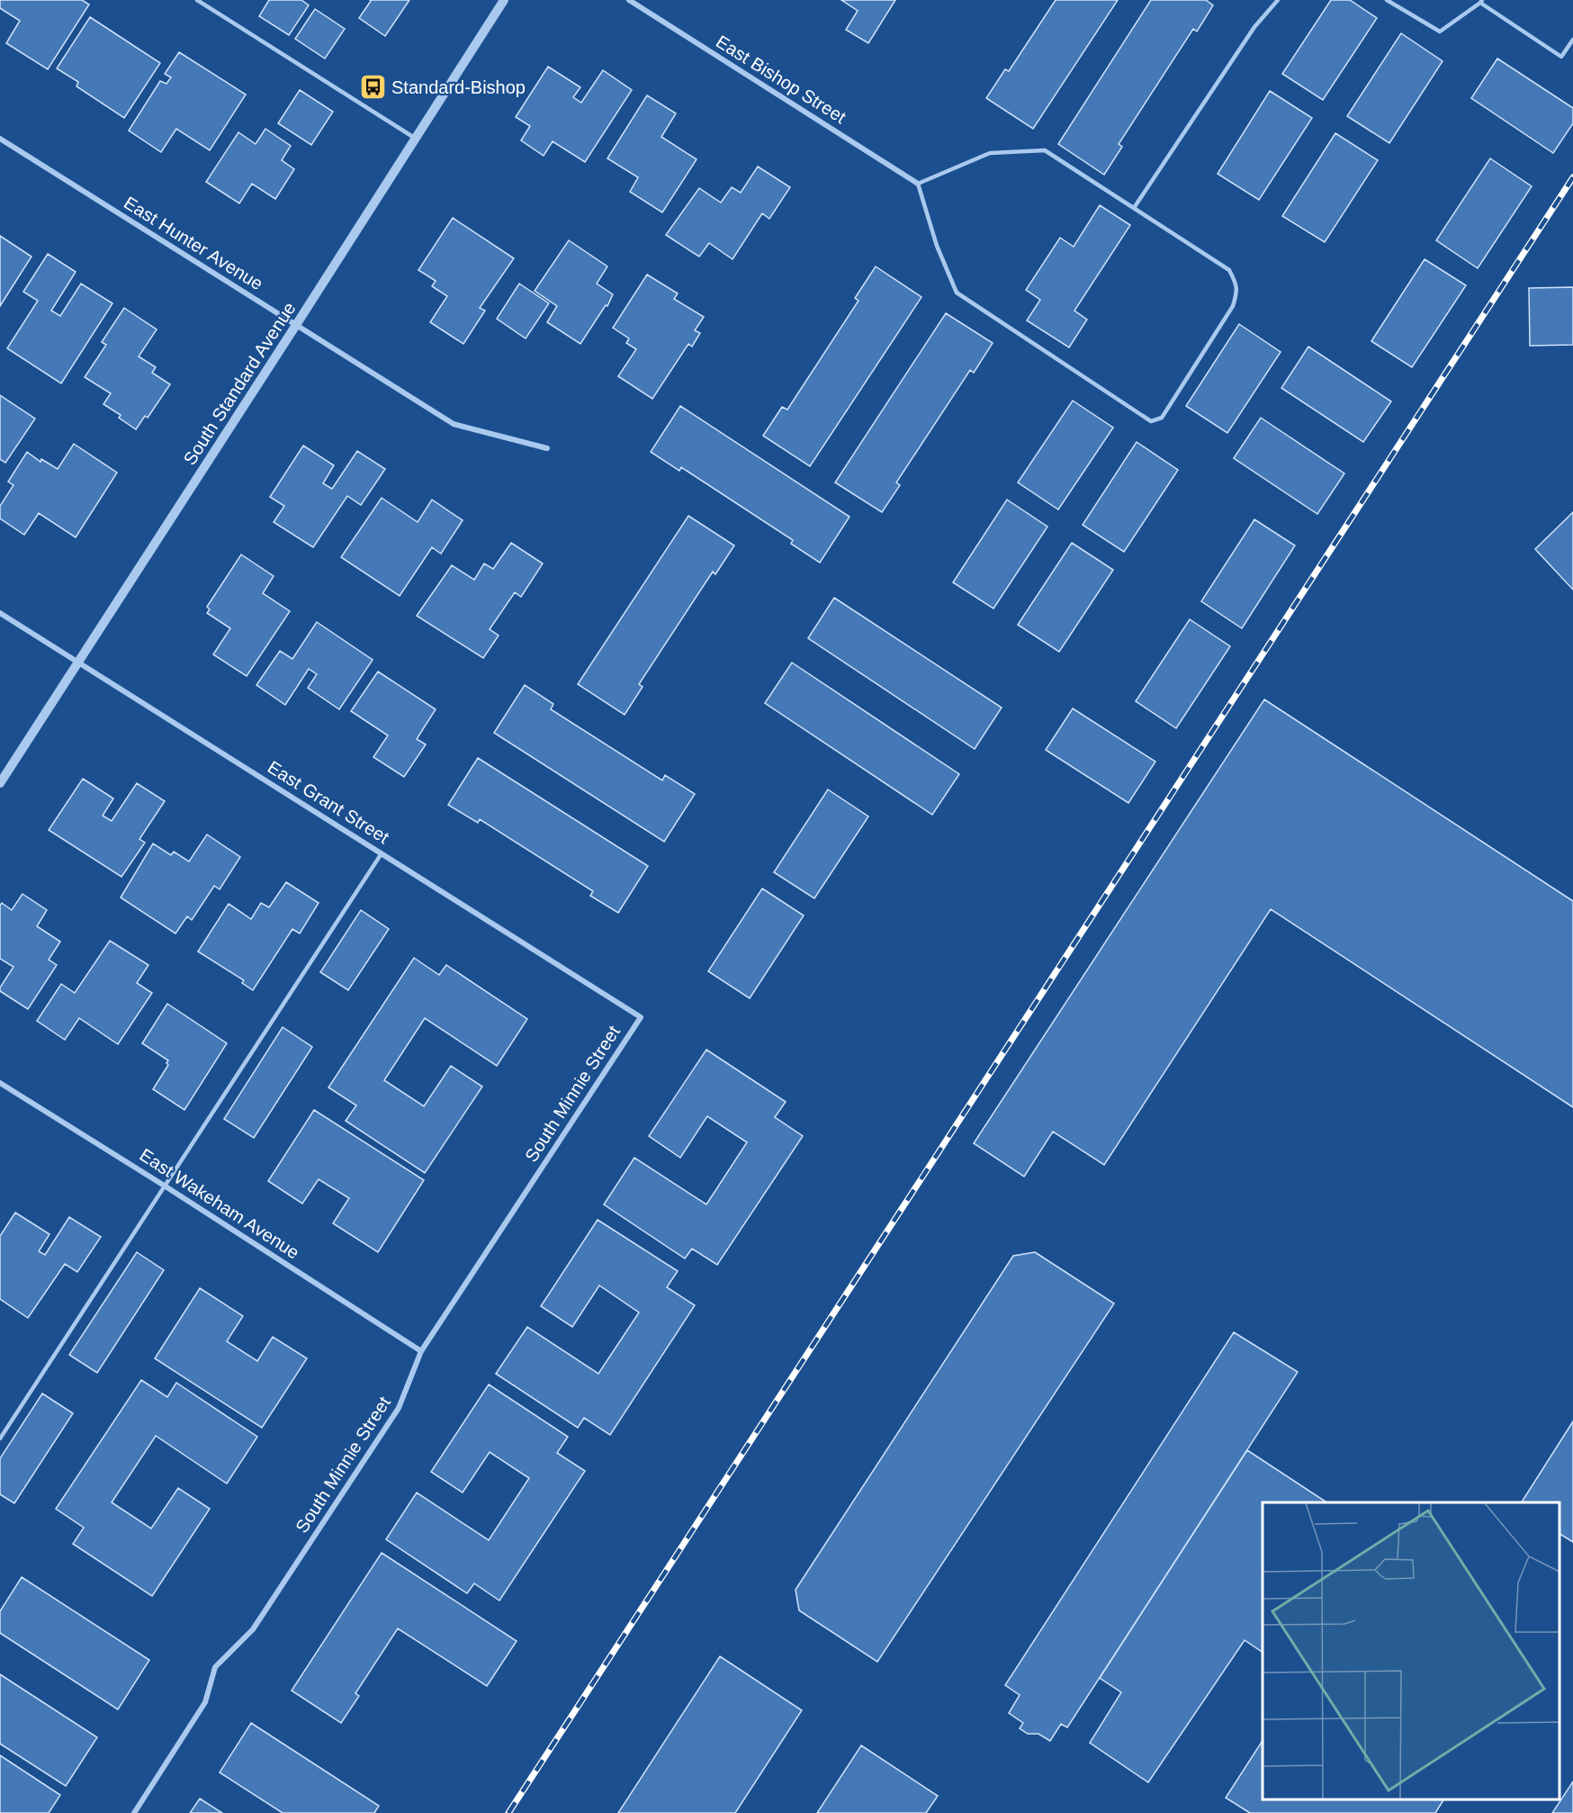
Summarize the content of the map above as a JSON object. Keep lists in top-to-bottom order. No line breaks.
{"streets":{"street":["East Bishop Street","East Hunter Avenue","South Standard Avenue","East Grant Street","South Minnie Street","East Wakeham Avenue"]},"crossings":[["East Hunter Avenue","South Standard Avenue"],["South Standard Avenue","East Grant Street"],["East Grant Street","South Minnie Street"],["South Minnie Street","East Wakeham Avenue"]],"places":{"bus stop":["Standard-Bishop"]}}
